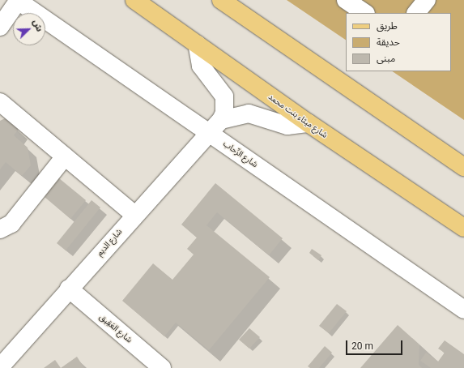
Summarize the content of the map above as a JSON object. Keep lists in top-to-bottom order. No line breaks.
{"streets":{"main road":["شارع ميثاء بنت محمد"],"street":["شارع الرِّحاب","شارع الديم","شارع العَقِيق"]},"crossings":[["شارع ميثاء بنت محمد","شارع الديم"],["شارع الرِّحاب","شارع الديم"],["شارع الديم","شارع العَقِيق"]],"legend":["طريق","حديقة","مبنى"],"scale_bar":"20 m","north":"top right"}
